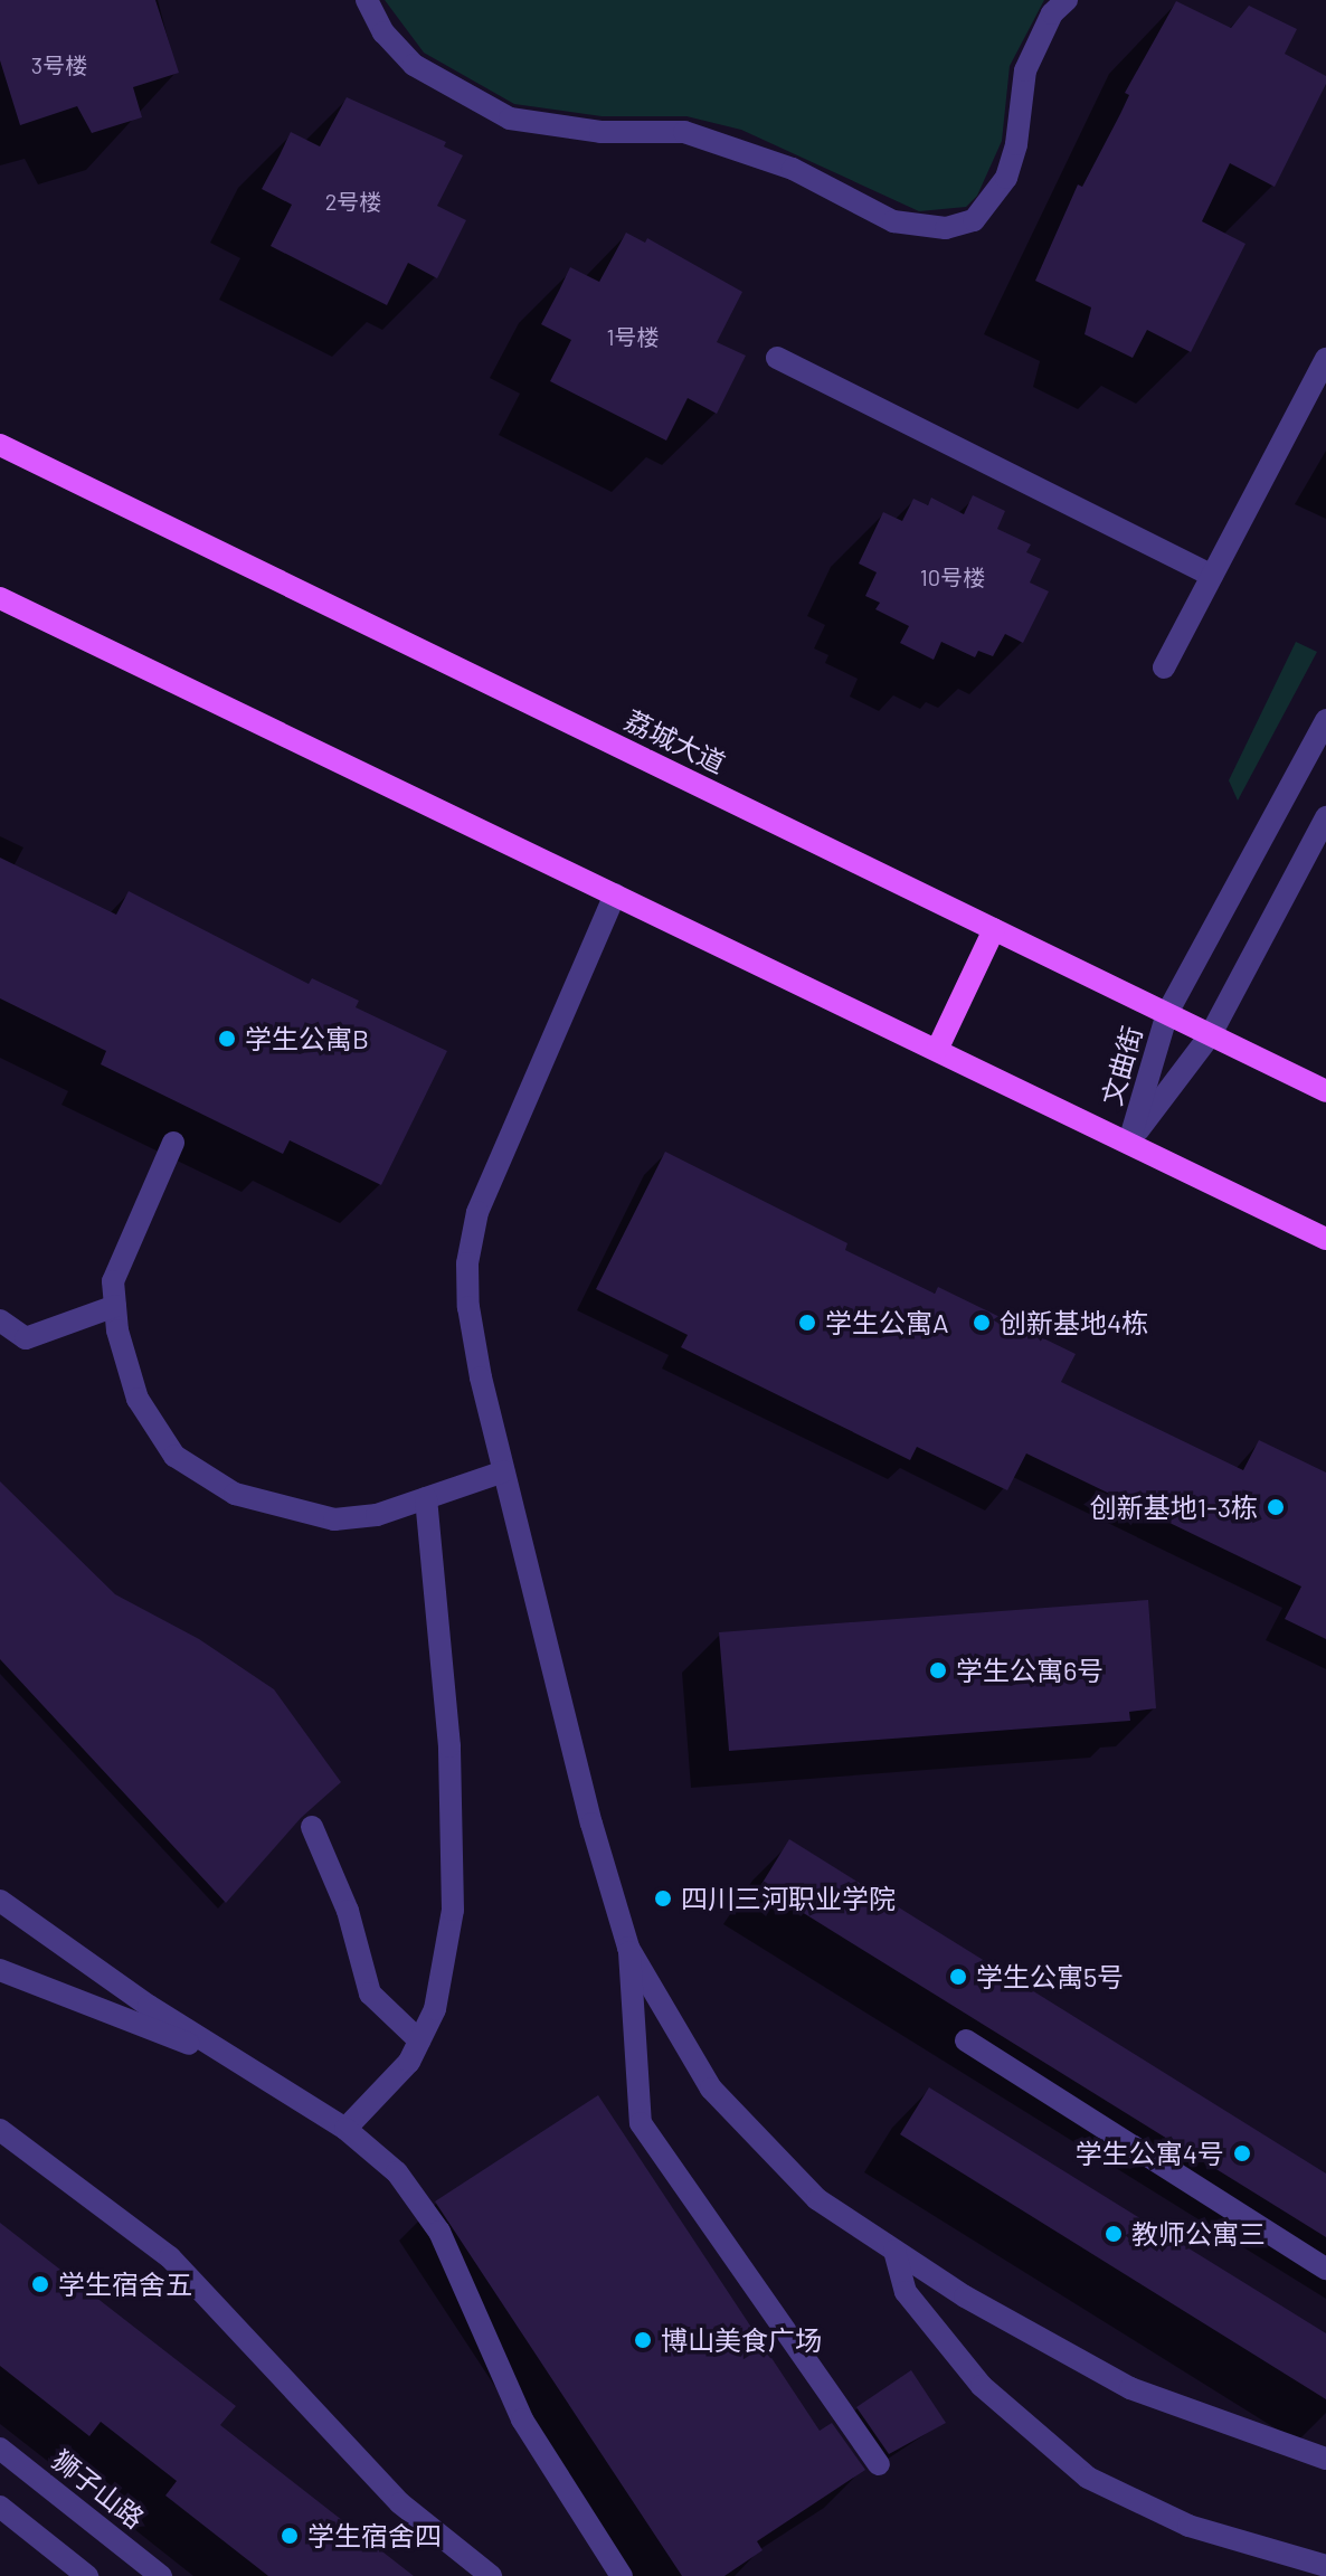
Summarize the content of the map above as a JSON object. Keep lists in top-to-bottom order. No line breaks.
{"streets":{"main road":["荔城大道"],"street":["文曲街","狮子山路"]},"crossings":[["荔城大道","文曲街"]],"places":["学生公寓B","学生公寓A","创新基地4栋","创新基地1-3栋","学生公寓6号","四川三河职业学院","学生公寓5号","学生公寓4号","教师公寓三","学生宿舍五","博山美食广场","学生宿舍四"],"house_numbers":["3号楼","2号楼","1号楼","10号楼"]}
